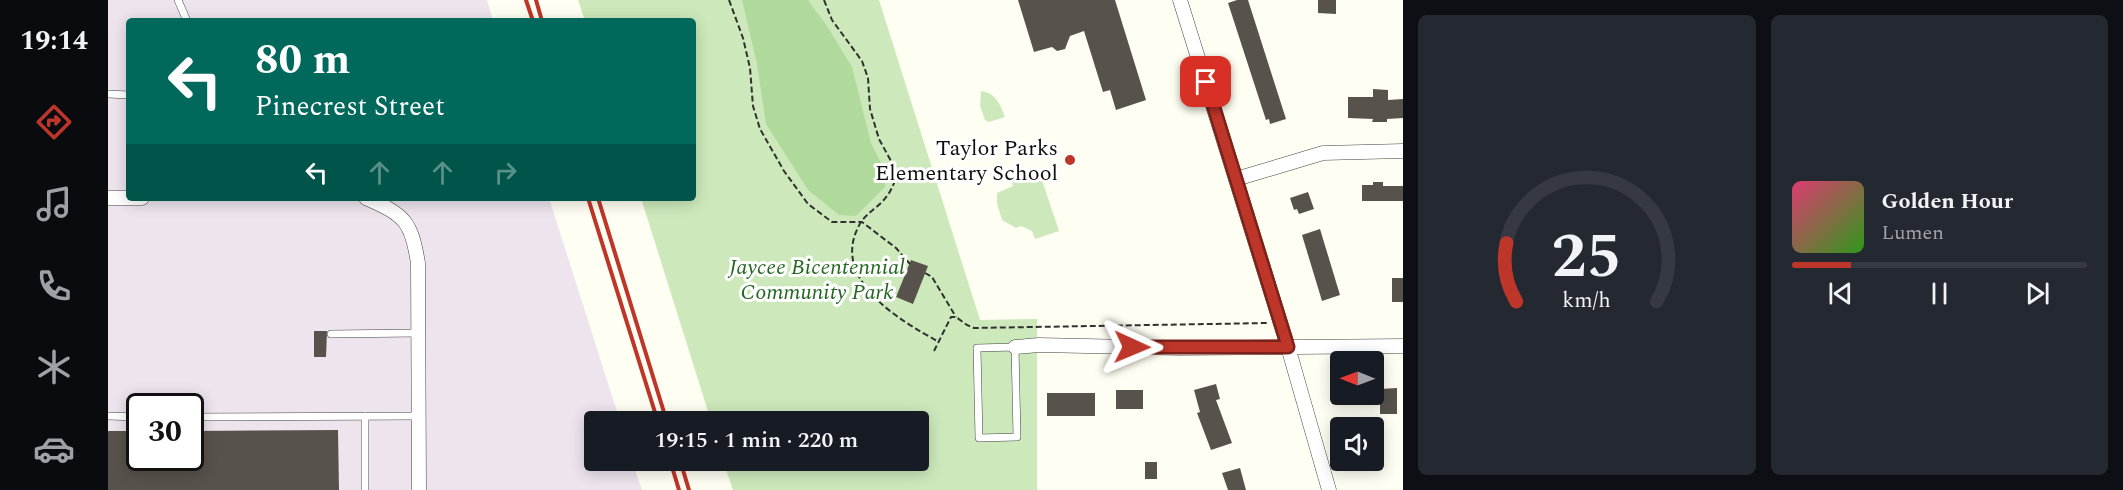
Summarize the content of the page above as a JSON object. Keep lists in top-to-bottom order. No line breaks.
{"parks":["Jaycee Bicentennial Community Park"],"places":["Taylor Parks Elementary School"],"north":"left","page":{"tabs":"19:14","turn":["80 m","Pinecrest Street"],"song":["Golden Hour","Lumen"],"limit":"30","trip":"19:15 · 1 min · 220 m","gauge":["25","km/h"]}}
